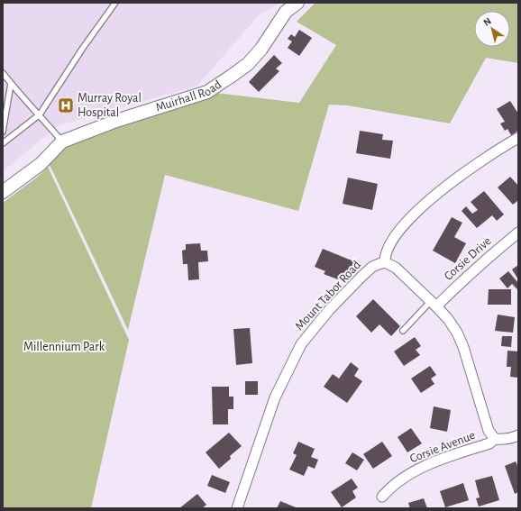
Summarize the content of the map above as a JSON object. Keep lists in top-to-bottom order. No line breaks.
{"streets":{"street":["Muirhall Road","Corsie Drive","Mount Tabor Road","Corsie Avenue"]},"parks":["Millennium Park"],"places":{"hospital":["Murray Royal Hospital"]},"north":"top left"}
